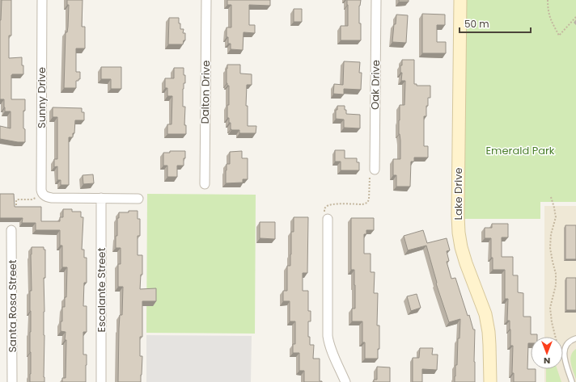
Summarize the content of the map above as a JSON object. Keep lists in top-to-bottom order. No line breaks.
{"streets":{"street":["Oak Drive","Dalton Drive","Sunny Drive","Lake Drive","Escalante Street","Santa Rosa Street"]},"parks":["Emerald Park"],"scale_bar":"50 m","north":"bottom"}
